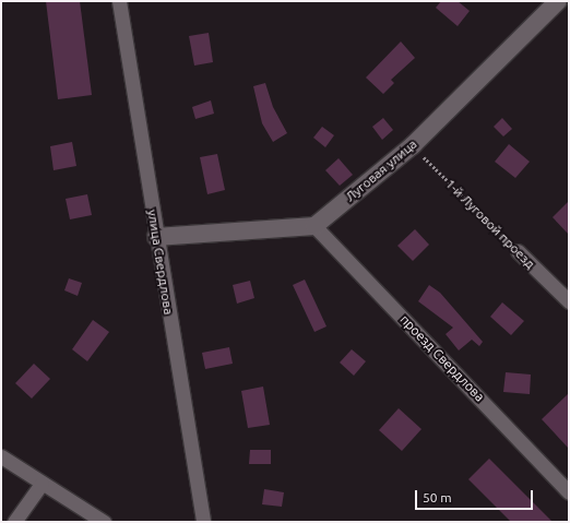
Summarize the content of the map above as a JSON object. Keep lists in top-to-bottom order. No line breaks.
{"streets":{"street":["Луговая улица","1-й Луговой проезд","улица Свердлова","проезд Свердлова"]},"crossings":[["Луговая улица","1-й Луговой проезд"],["Луговая улица","проезд Свердлова"]],"scale_bar":"50 m"}
